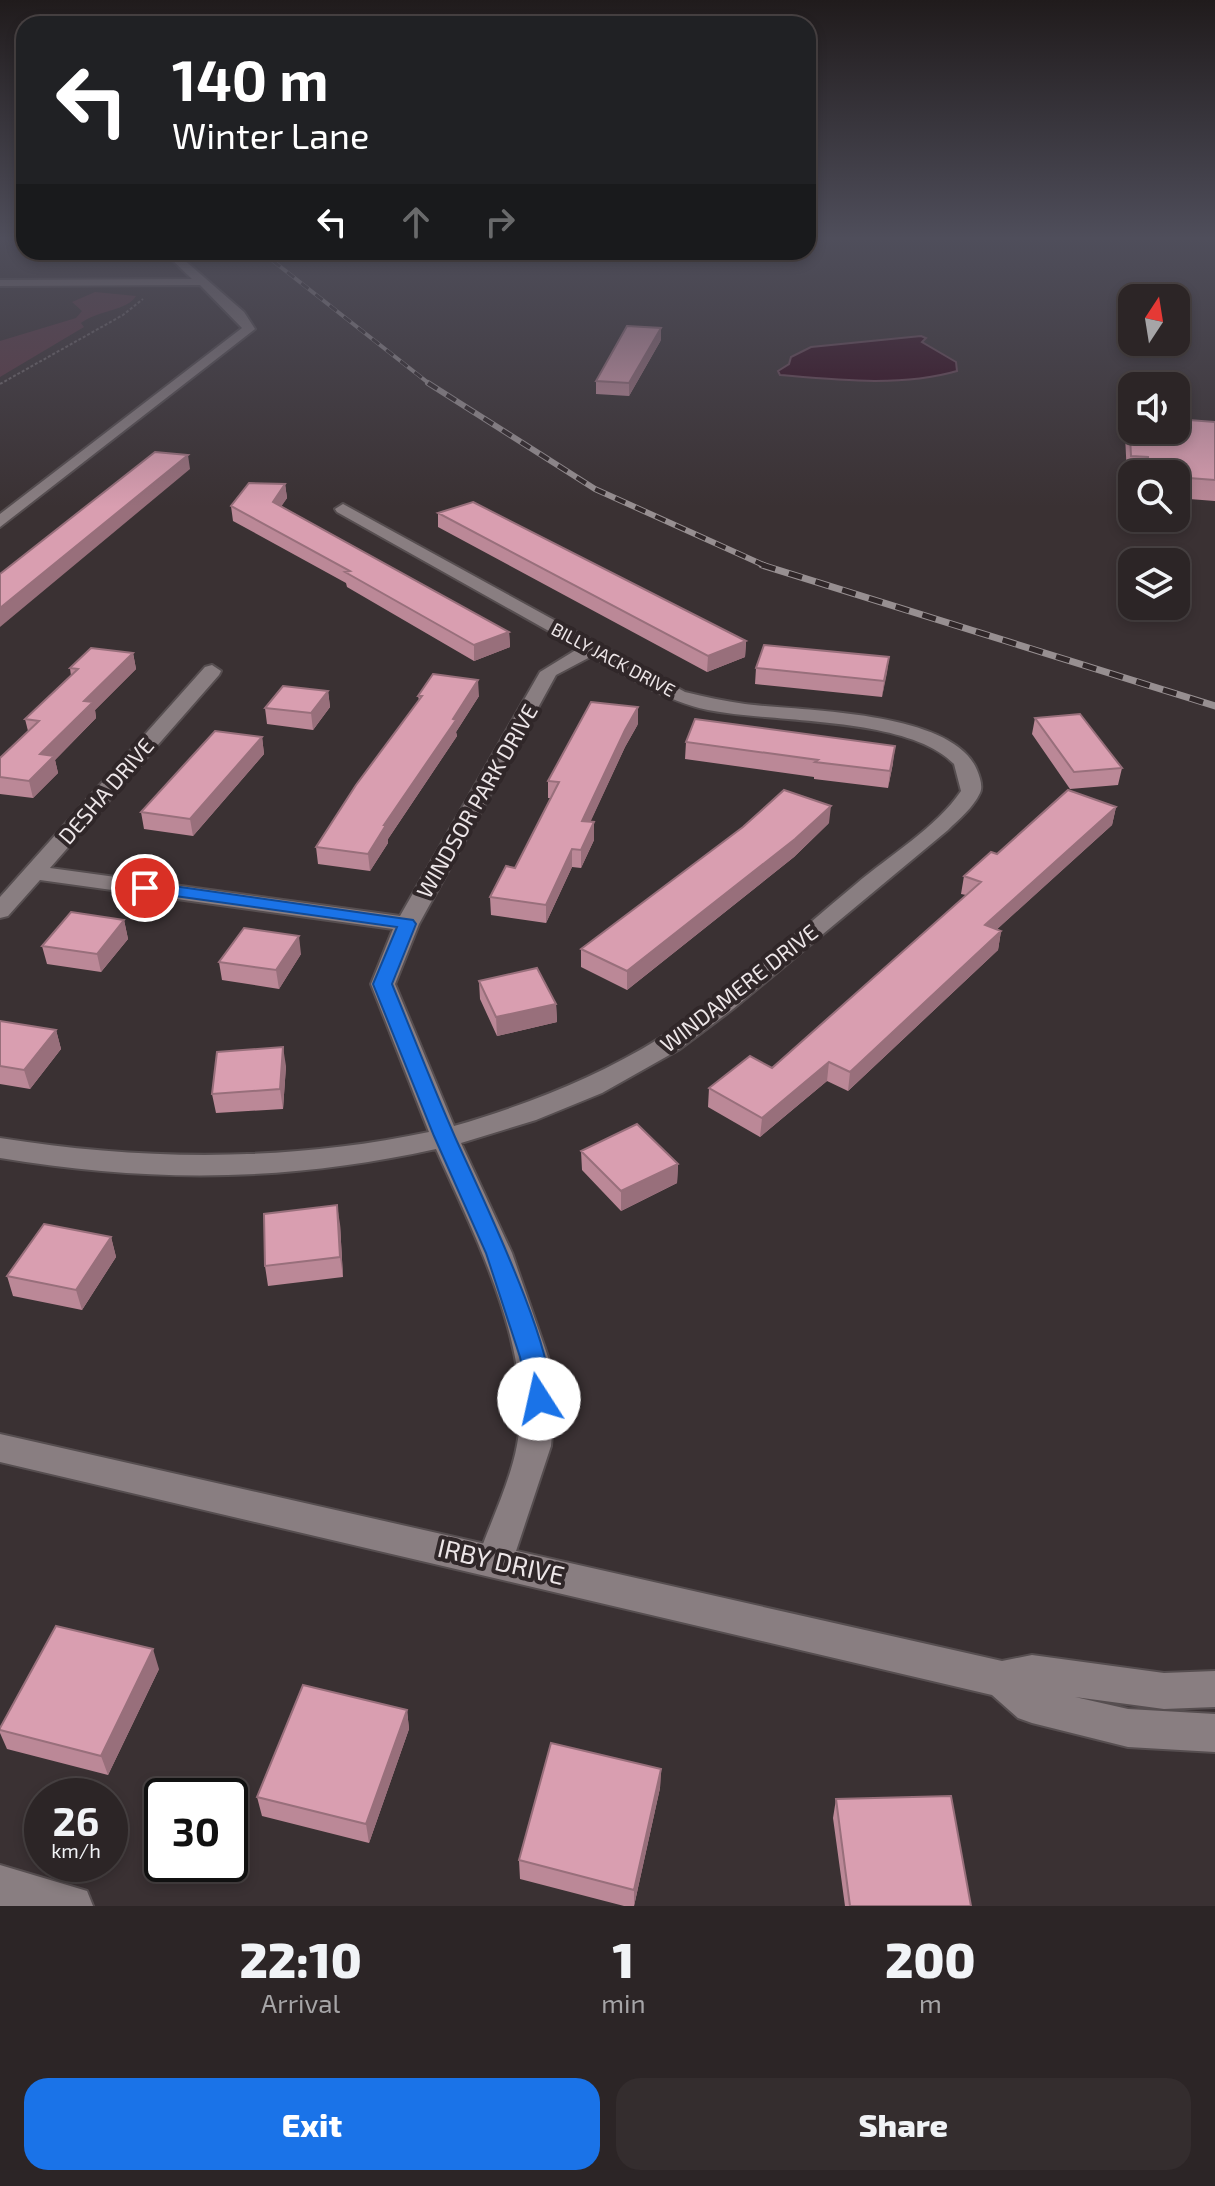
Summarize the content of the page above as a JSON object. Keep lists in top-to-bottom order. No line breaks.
{"streets":{"street":["BILLY JACK DRIVE","DESHA DRIVE","WINDSOR PARK DRIVE","WINDAMERE DRIVE","IRBY DRIVE"]},"crossings":[["BILLY JACK DRIVE","WINDSOR PARK DRIVE"],["BILLY JACK DRIVE","WINDAMERE DRIVE"],["WINDSOR PARK DRIVE","WINDAMERE DRIVE"],["WINDSOR PARK DRIVE","IRBY DRIVE"]],"north":"top","page":{"turn":["140 m","Winter Lane"],"speed":"26 km/h","limit":"30","eta":["22:10","Arrival","1","min","200","m"],"buttons":["Exit","Share"]}}
